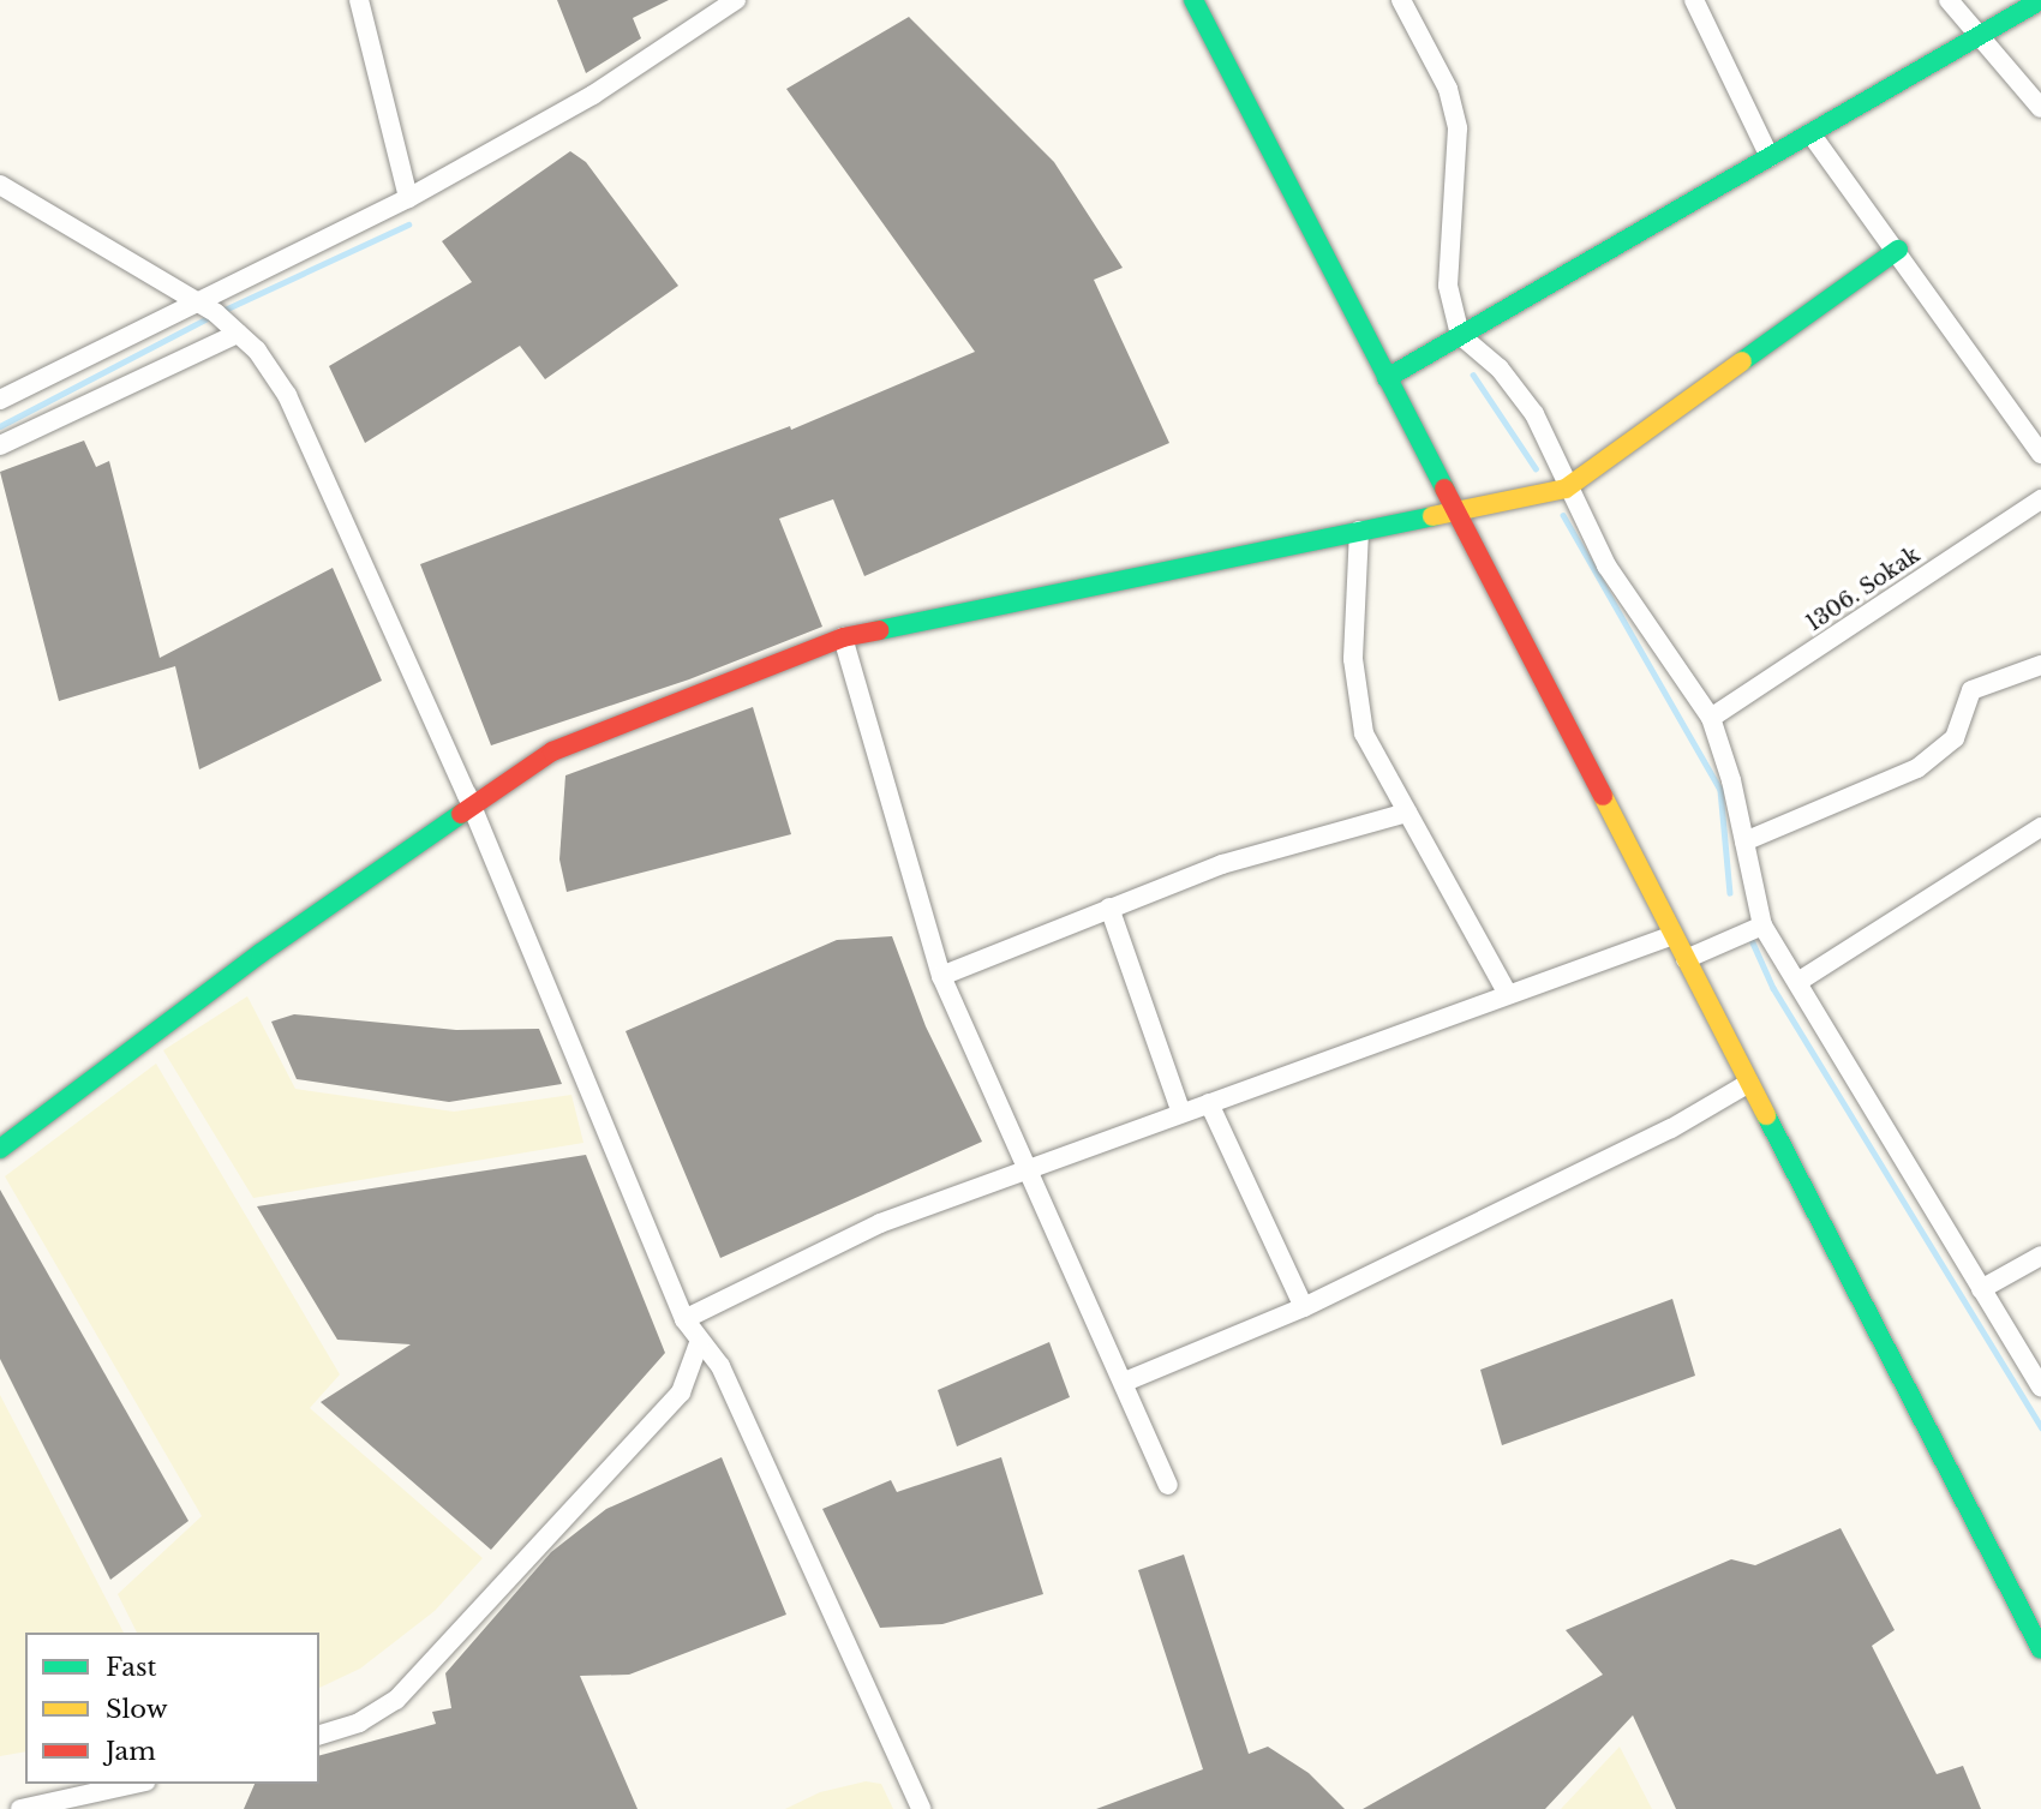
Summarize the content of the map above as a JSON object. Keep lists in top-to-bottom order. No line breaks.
{"streets":{"street":["1306. Sokak"]},"legend":["Fast","Slow","Jam"]}
